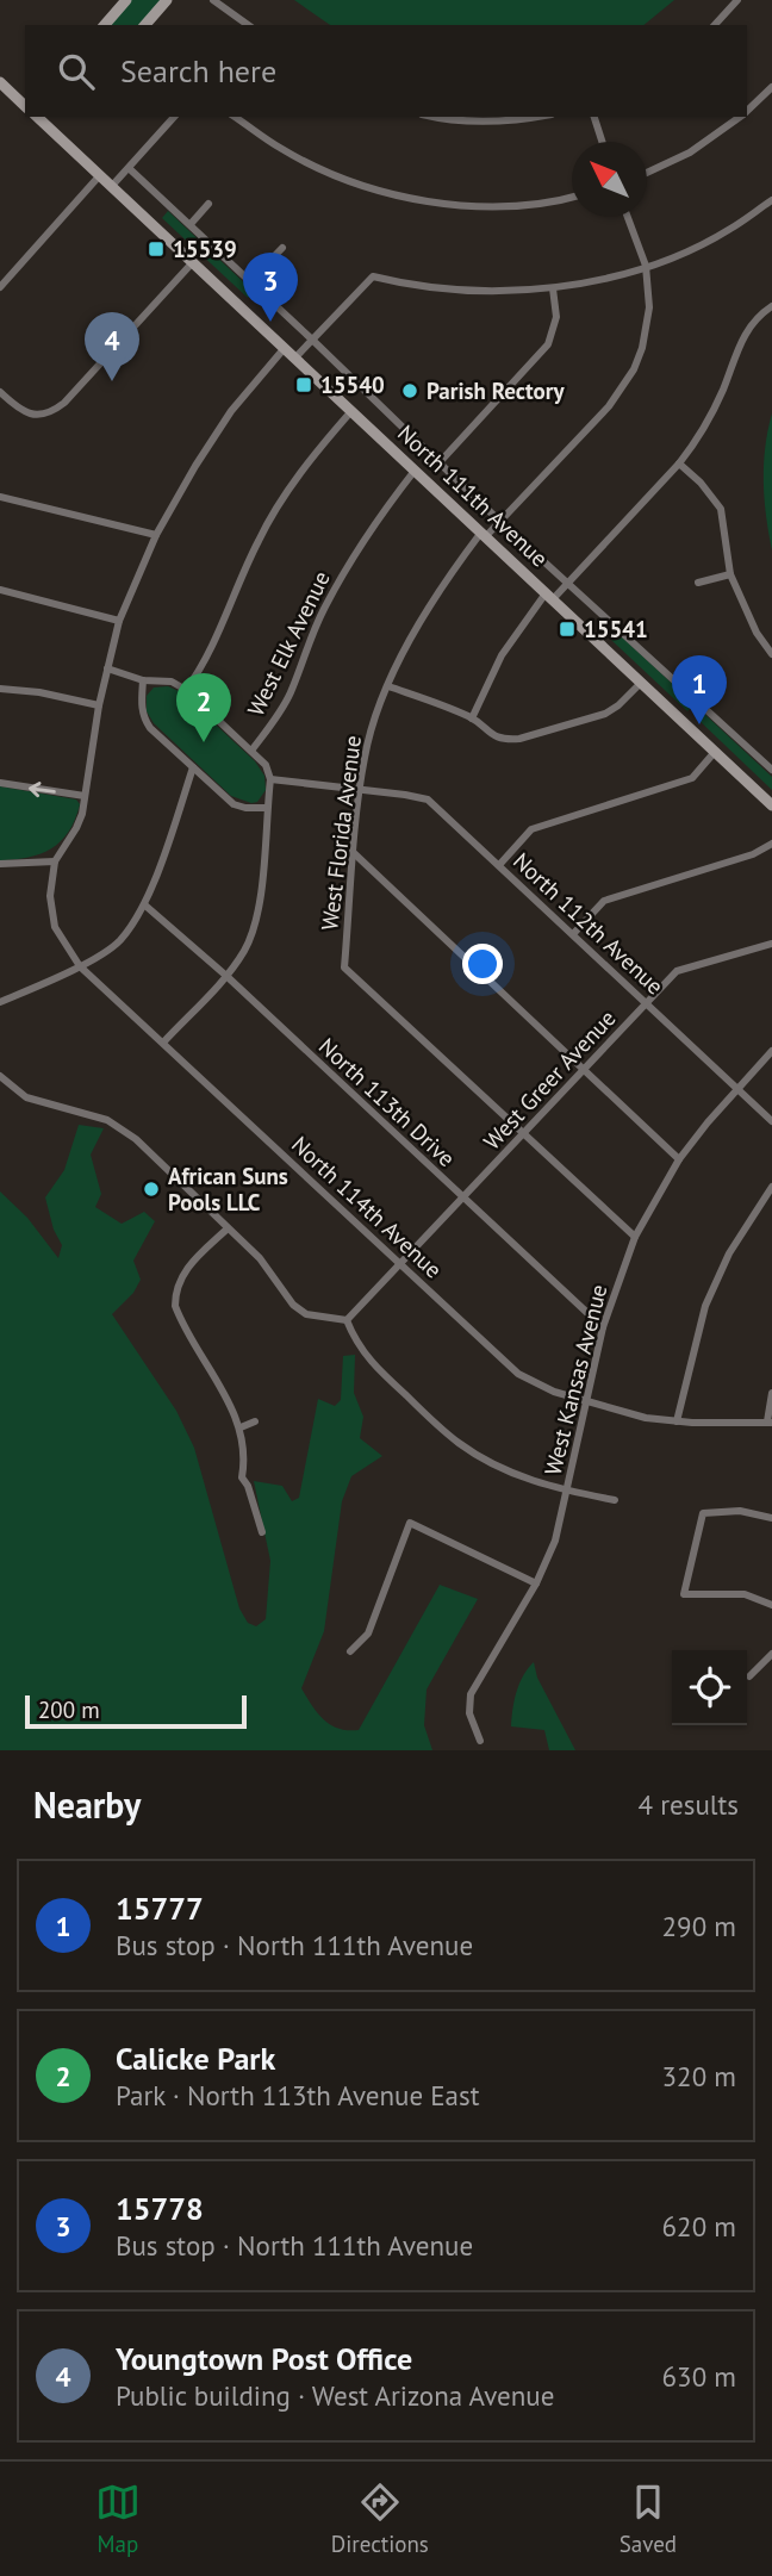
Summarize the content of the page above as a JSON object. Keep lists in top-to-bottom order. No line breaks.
{"streets":{"street":["North 111th Avenue","West Elk Avenue","West Florida Avenue","North 112th Avenue","West Greer Avenue","North 113th Drive","North 114th Avenue","West Kansas Avenue"]},"crossings":[["North 111th Avenue","West Elk Avenue"],["North 111th Avenue","West Florida Avenue"],["West Florida Avenue","North 112th Avenue"],["West Florida Avenue","West Greer Avenue"],["North 112th Avenue","West Greer Avenue"],["North 112th Avenue","West Kansas Avenue"],["West Greer Avenue","North 113th Drive"],["West Greer Avenue","North 114th Avenue"],["North 113th Drive","West Kansas Avenue"],["North 114th Avenue","West Kansas Avenue"]],"places":{"transit":["15539","15540","15541"],"other":["Parish Rectory","African Suns Pools LLC"]},"scale_bar":"200 m","north":"top left","page":{"search":"Search here","pins":["3","4","1","2"],"scale":"200 m","heading":["Nearby","4 results"],"list":[{"mark":"1","name":"15777","note":"Bus stop · North 111th Avenue","value":"290 m"},{"mark":"2","name":"Calicke Park","note":"Park · North 113th Avenue East","value":"320 m"},{"mark":"3","name":"15778","note":"Bus stop · North 111th Avenue","value":"620 m"},{"mark":"4","name":"Youngtown Post Office","note":"Public building · West Arizona Avenue","value":"630 m"}],"nav":["Map","Directions","Saved"]}}
